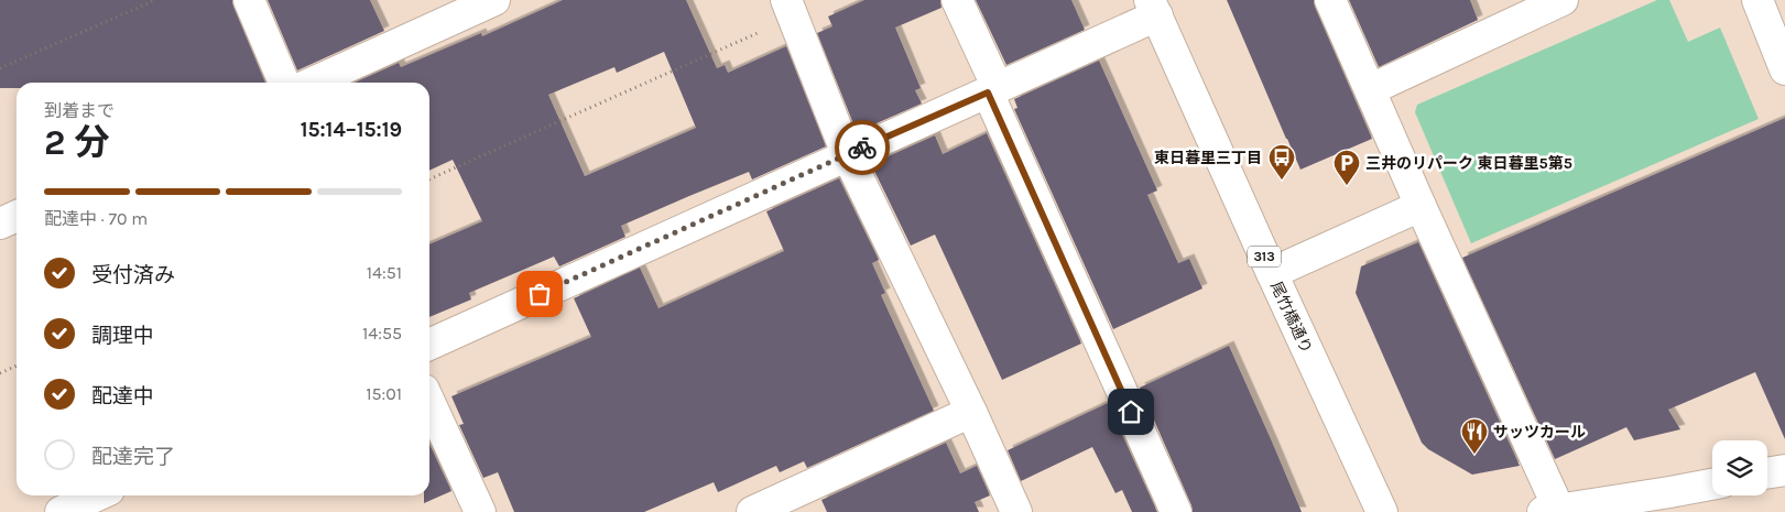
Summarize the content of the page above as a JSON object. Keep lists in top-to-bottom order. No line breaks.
{"streets":{"street":["313","尾竹橋通り"]},"places":{"bus stop":["東日暮里三丁目"],"parking":["三井のリパーク 東日暮里5第5"],"restaurant":["サッツカール"]},"page":{"heading":["2 分","到着まで","15:14–15:19"],"bar":"配達中 · 70 m","list":[["受付済み","14:51"],["調理中","14:55"],["配達中","15:01"],"配達完了"]}}
